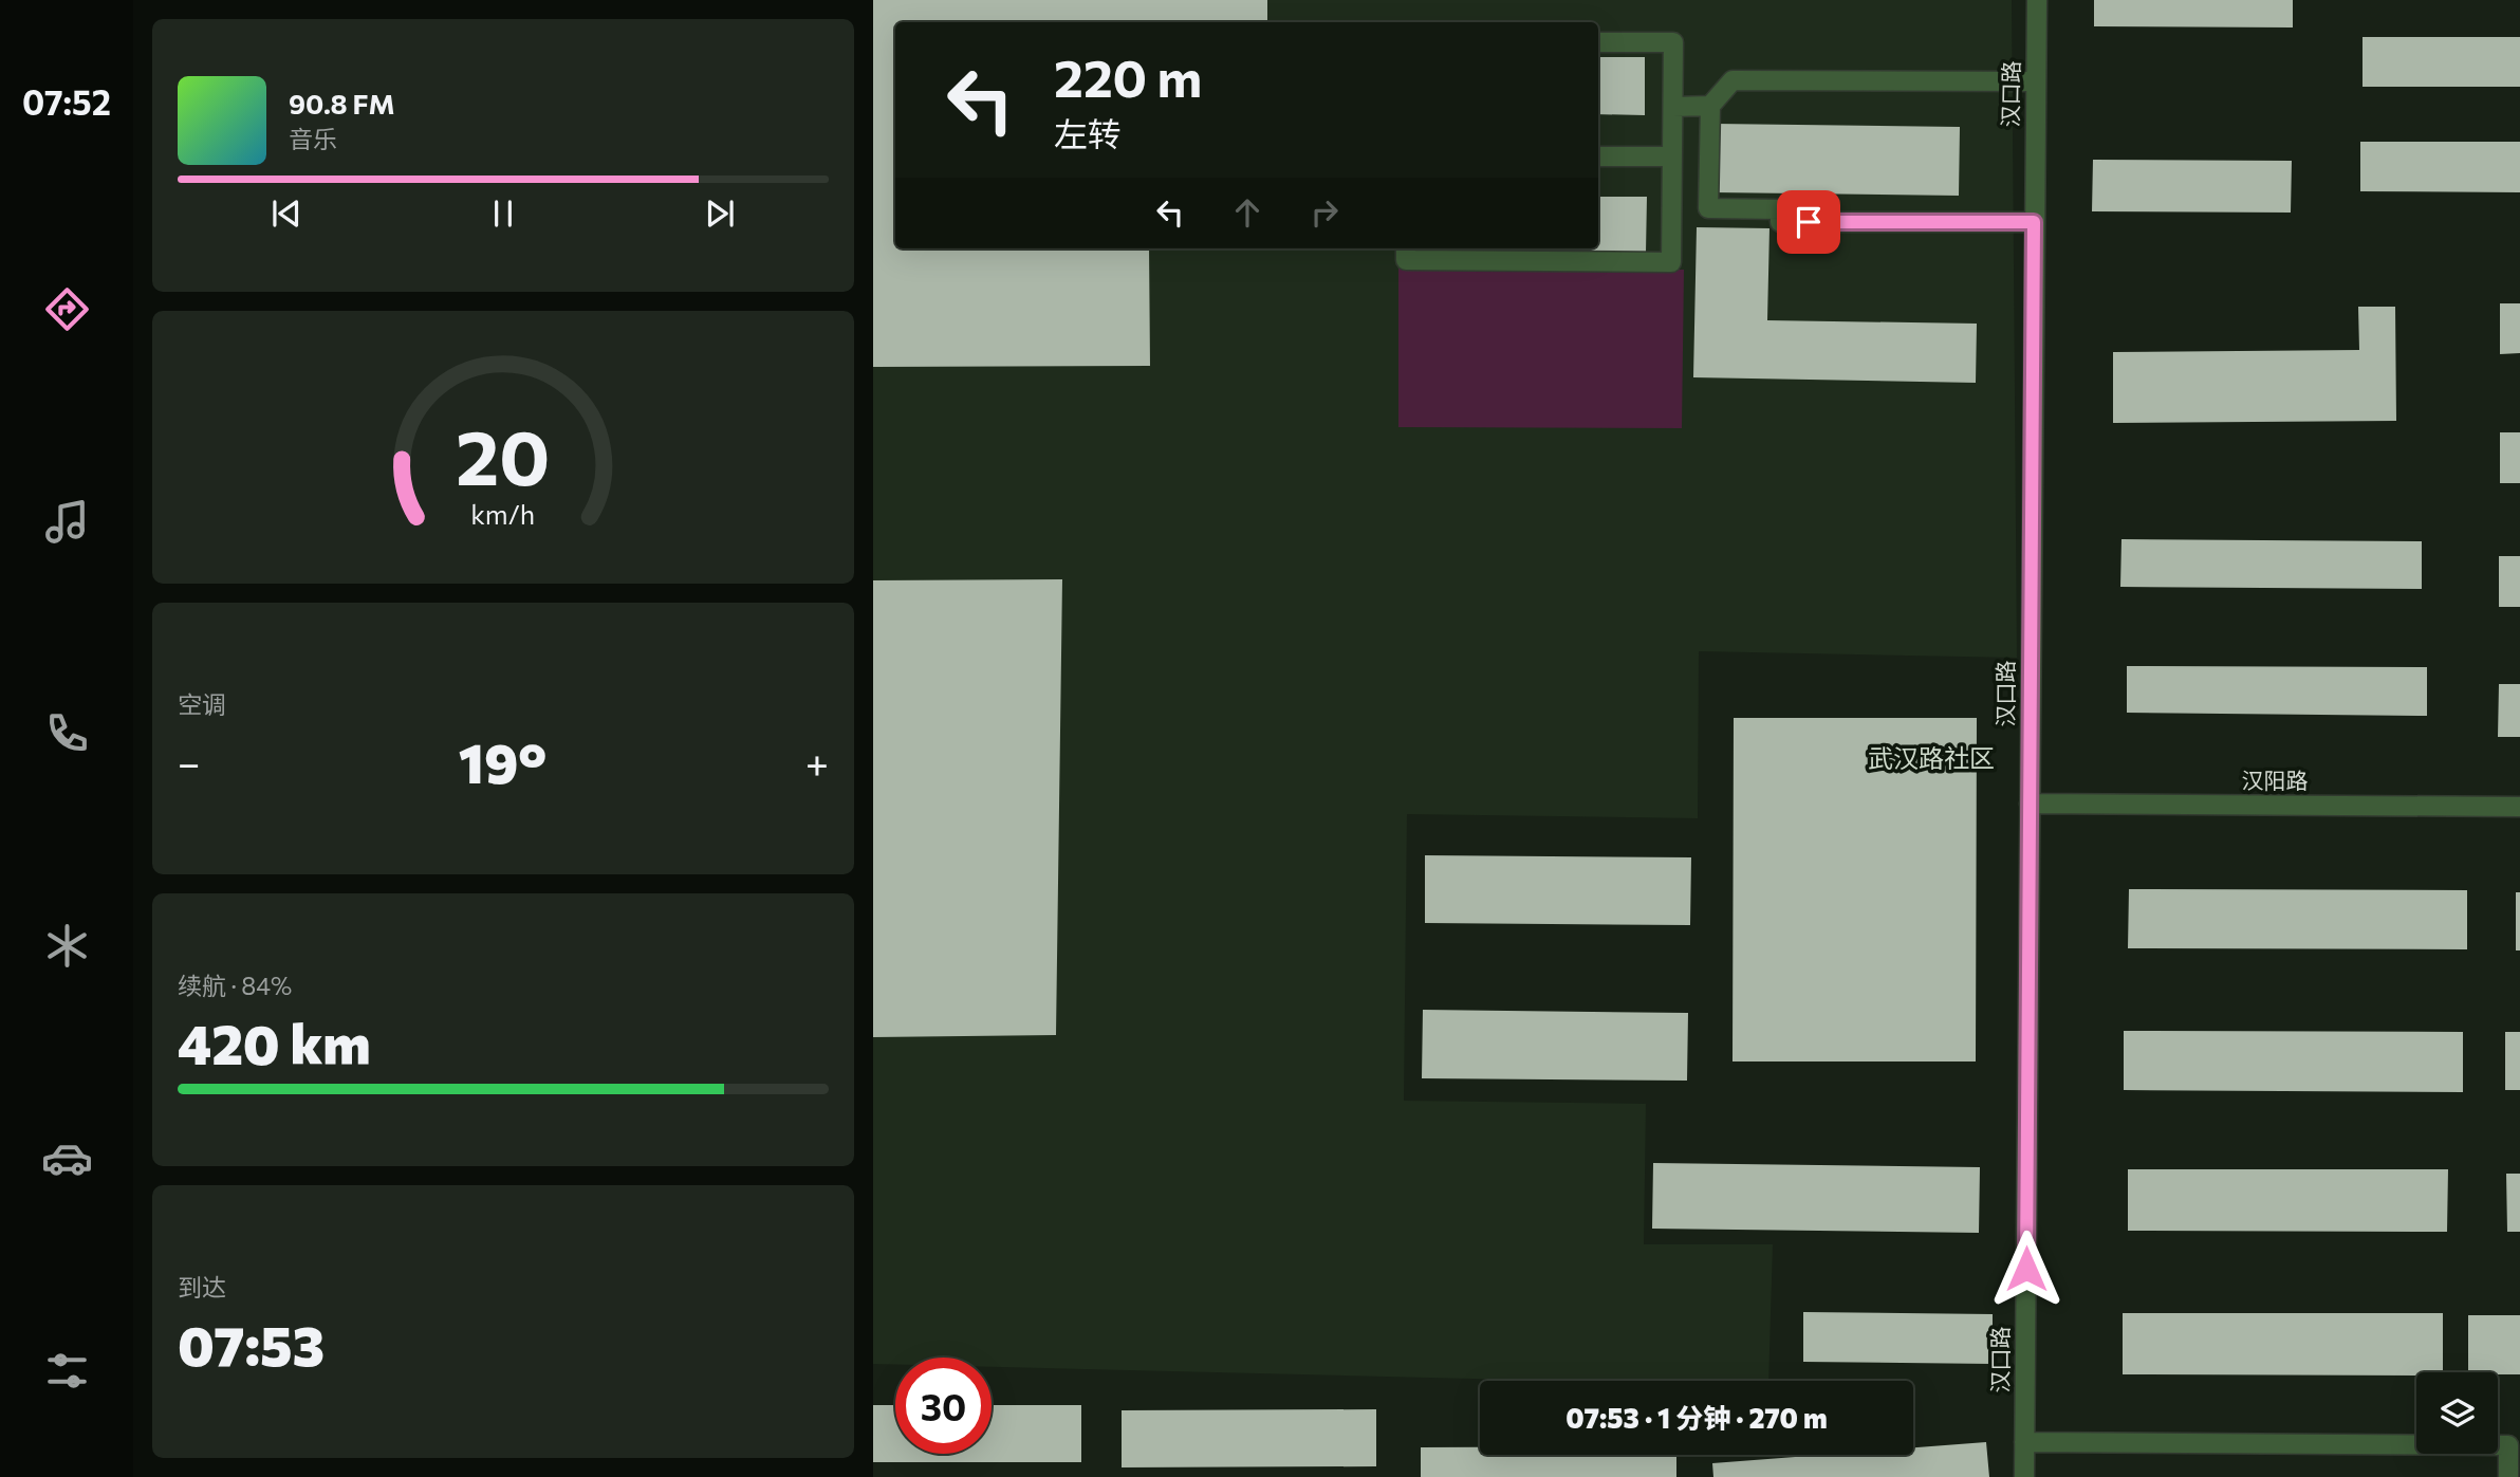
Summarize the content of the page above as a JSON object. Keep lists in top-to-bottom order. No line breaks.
{"streets":{"street":["汉口路","汉阳路"]},"crossings":[["汉口路","汉阳路"]],"districts":["武汉路社区"],"page":{"tabs":"07:52","turn":["220 m","左转"],"song":["90.8 FM","音乐"],"tile":["空调",["续航 · 84%","420 km"],["到达","07:53"]],"heat":["−","19°","+"],"limit":"30","trip":"07:53 · 1 分钟 · 270 m","gauge":["20","km/h"]}}
